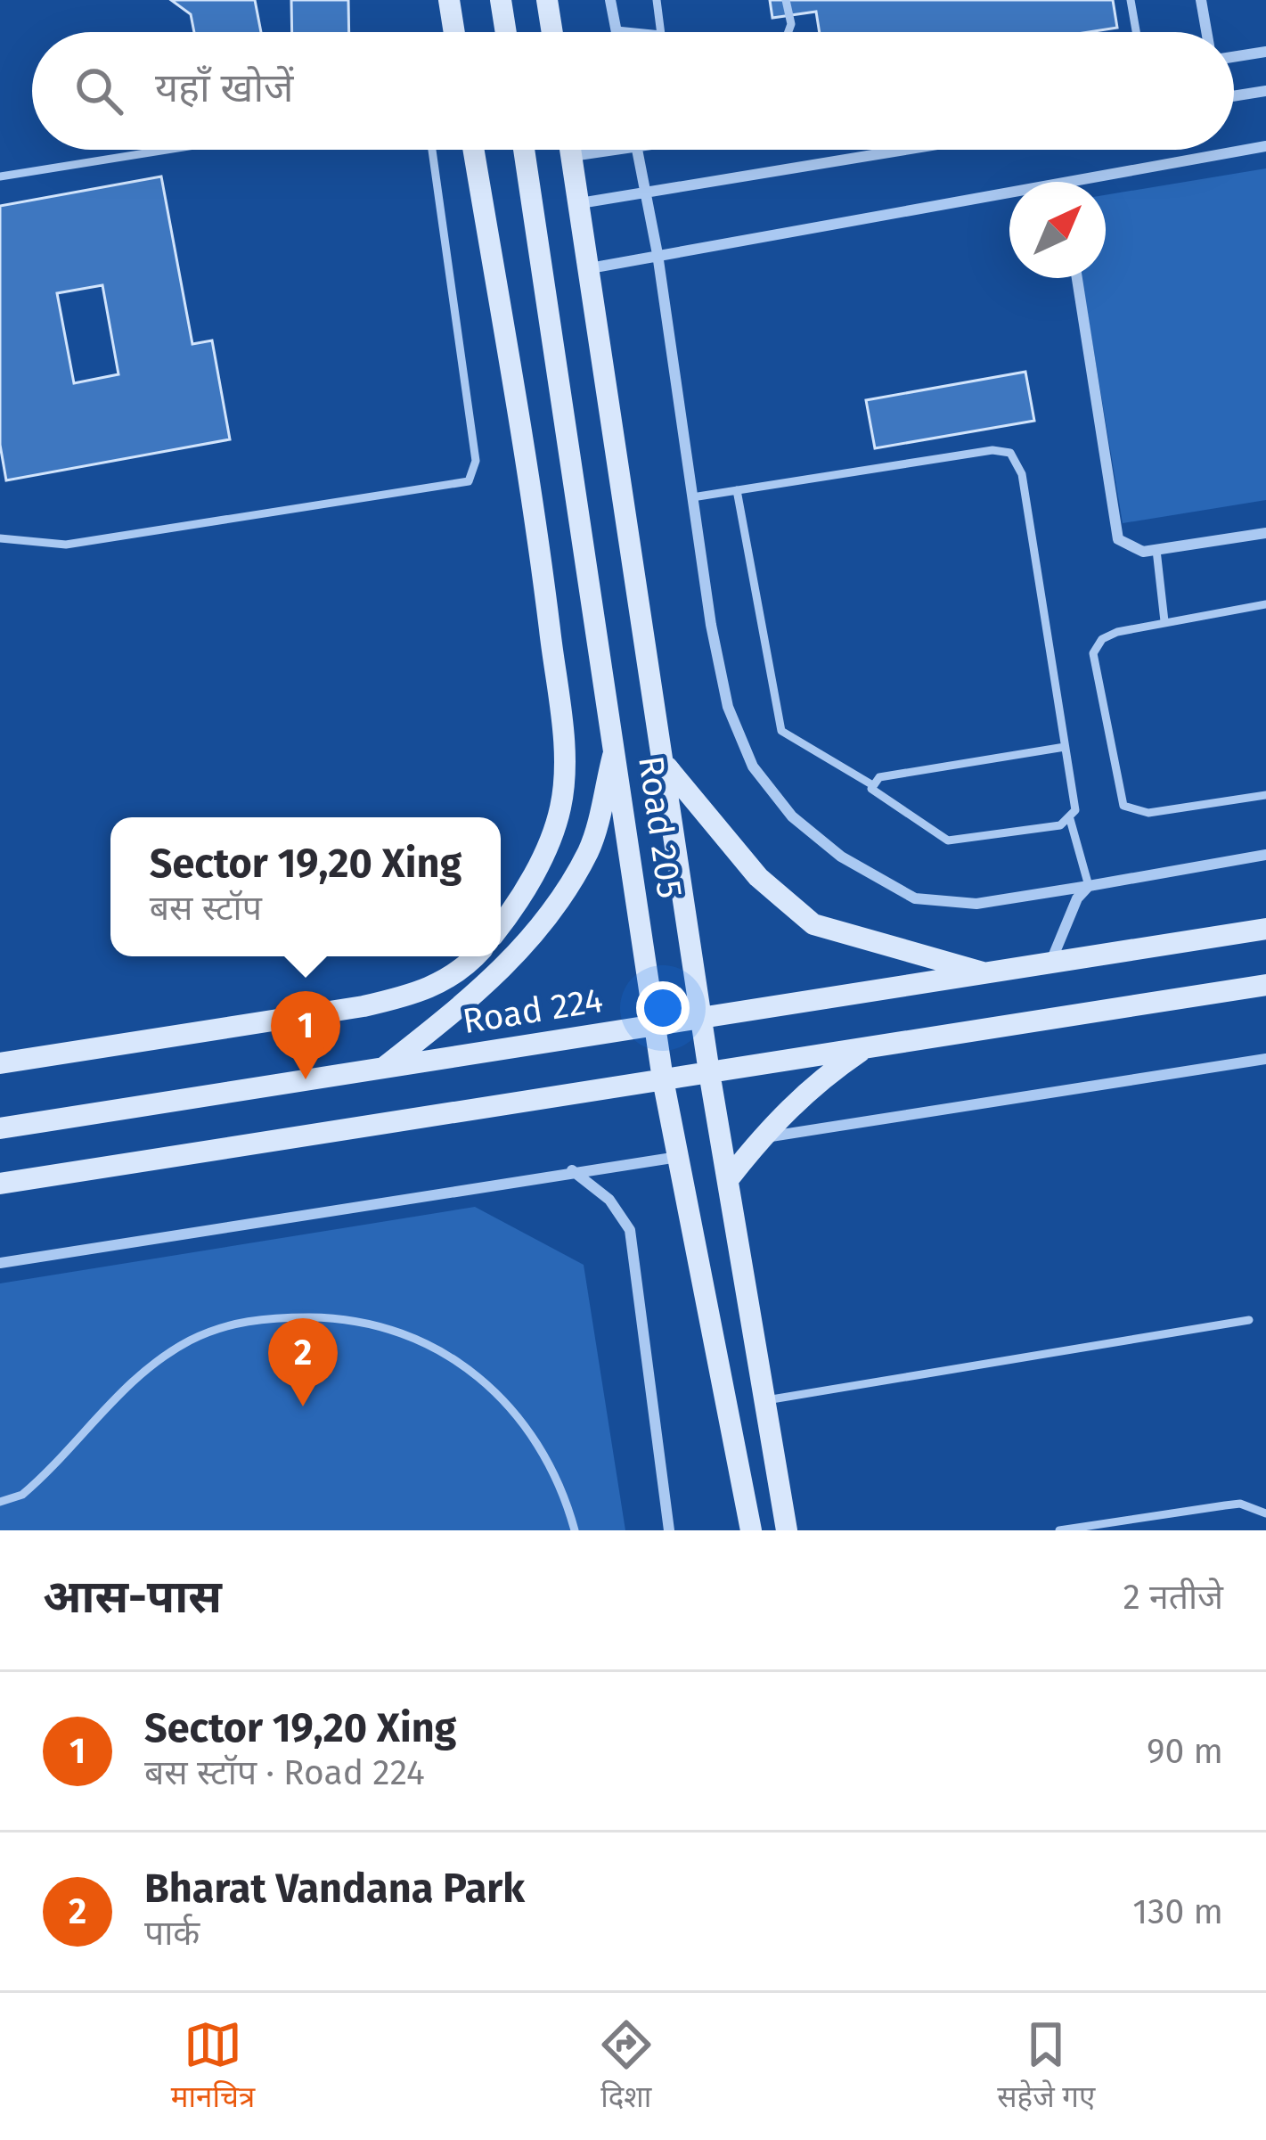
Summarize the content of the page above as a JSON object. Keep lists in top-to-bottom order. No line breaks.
{"streets":{"main road":["Road 205","Road 224"]},"crossings":[["Road 205","Road 224"]],"north":"top right","page":{"search":"यहाँ खोजें","popup":["Sector 19,20 Xing","बस स्टॉप"],"pins":["1","2"],"heading":["आस-पास","2 नतीजे"],"list":[{"mark":"1","name":"Sector 19,20 Xing","note":"बस स्टॉप · Road 224","value":"90 m"},{"mark":"2","name":"Bharat Vandana Park","note":"पार्क","value":"130 m"}],"nav":["मानचित्र","दिशा","सहेजे गए"]}}
